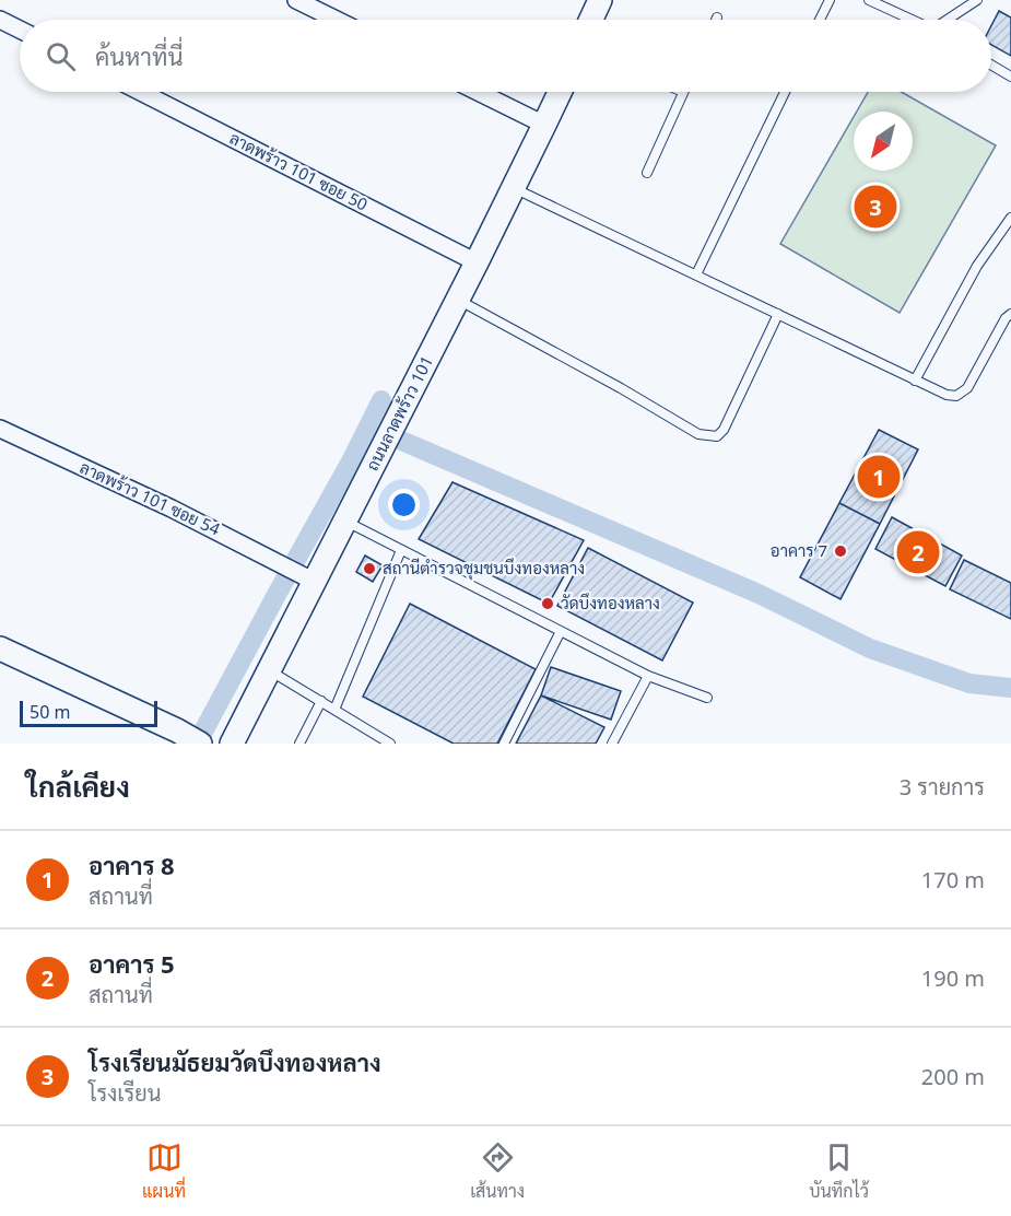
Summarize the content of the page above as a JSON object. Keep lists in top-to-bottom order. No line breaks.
{"streets":{"street":["ลาดพร้าว 101 ซอย 50","ถนนลาดพร้าว 101","ลาดพร้าว 101 ซอย 54"]},"crossings":[["ลาดพร้าว 101 ซอย 50","ถนนลาดพร้าว 101"],["ถนนลาดพร้าว 101","ลาดพร้าว 101 ซอย 54"]],"places":["อาคาร 7","สถานีตำรวจชุมชนบึงทองหลาง","วัดบึงทองหลาง"],"scale_bar":"50 m","north":"bottom left","page":{"search":"ค้นหาที่นี่","pins":["3","1","2"],"scale":"50 m","heading":["ใกล้เคียง","3 รายการ"],"list":[{"mark":"1","name":"อาคาร 8","note":"สถานที่","value":"170 m"},{"mark":"2","name":"อาคาร 5","note":"สถานที่","value":"190 m"},{"mark":"3","name":"โรงเรียนมัธยมวัดบึงทองหลาง","note":"โรงเรียน","value":"200 m"}],"nav":["แผนที่","เส้นทาง","บันทึกไว้"]}}
